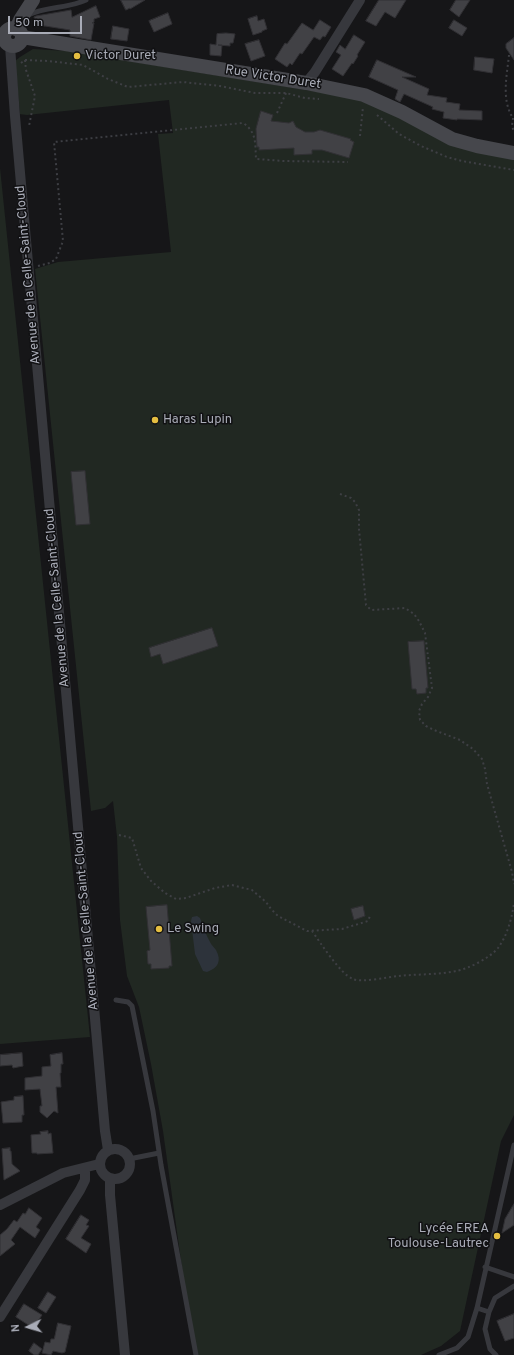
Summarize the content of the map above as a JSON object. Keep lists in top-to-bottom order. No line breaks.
{"streets":{"street":["Rue Victor Duret","Avenue de la Celle-Saint-Cloud"]},"crossings":[["Rue Victor Duret","Avenue de la Celle-Saint-Cloud"]],"places":["Victor Duret","Haras Lupin","Le Swing","Lycée EREA Toulouse-Lautrec"],"scale_bar":"50 m","north":"left"}
